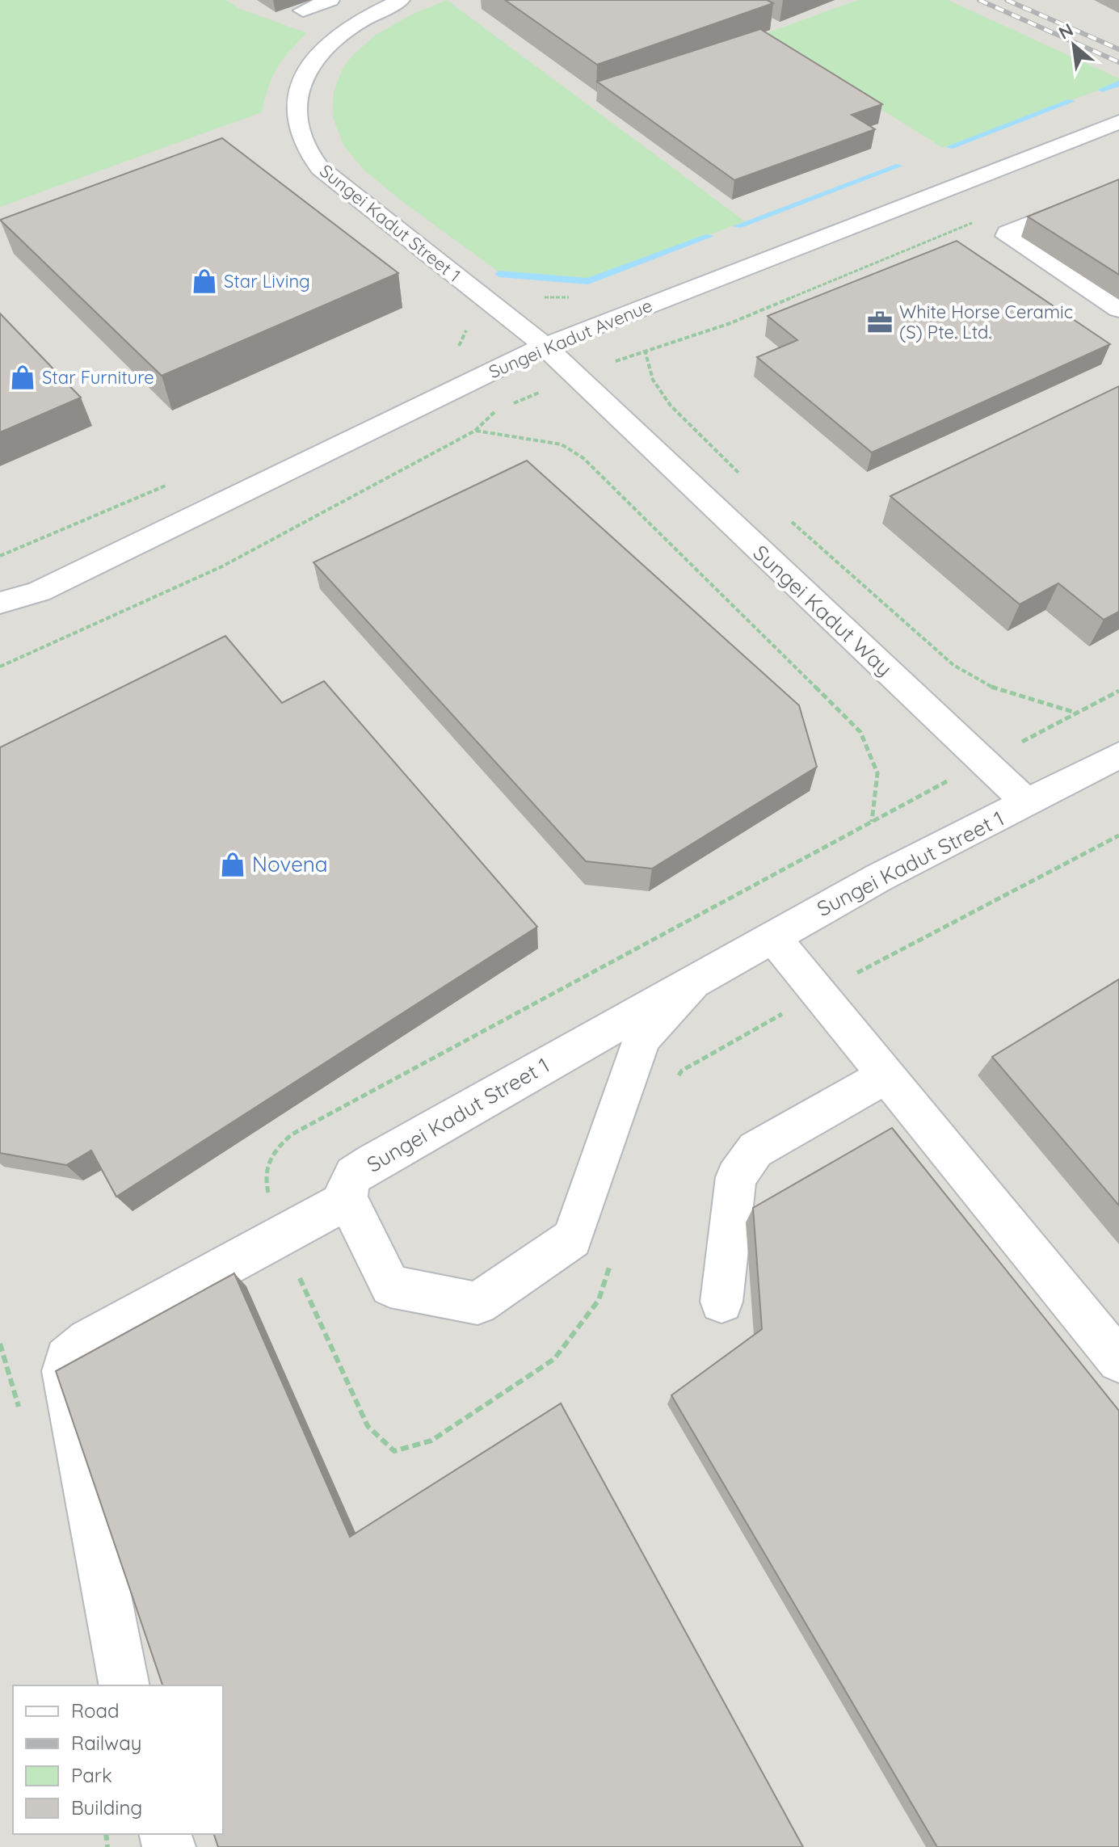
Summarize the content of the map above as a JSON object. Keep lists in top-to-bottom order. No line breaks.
{"streets":{"street":["Sungei Kadut Street 1","Sungei Kadut Avenue","Sungei Kadut Way"]},"crossings":[["Sungei Kadut Street 1","Sungei Kadut Avenue"],["Sungei Kadut Street 1","Sungei Kadut Way"],["Sungei Kadut Avenue","Sungei Kadut Way"]],"places":{"shop":["Star Living","Star Furniture","Novena"],"office":["White Horse Ceramic (S) Pte. Ltd."]},"legend":["Road","Railway","Park","Building"],"north":"top left"}
